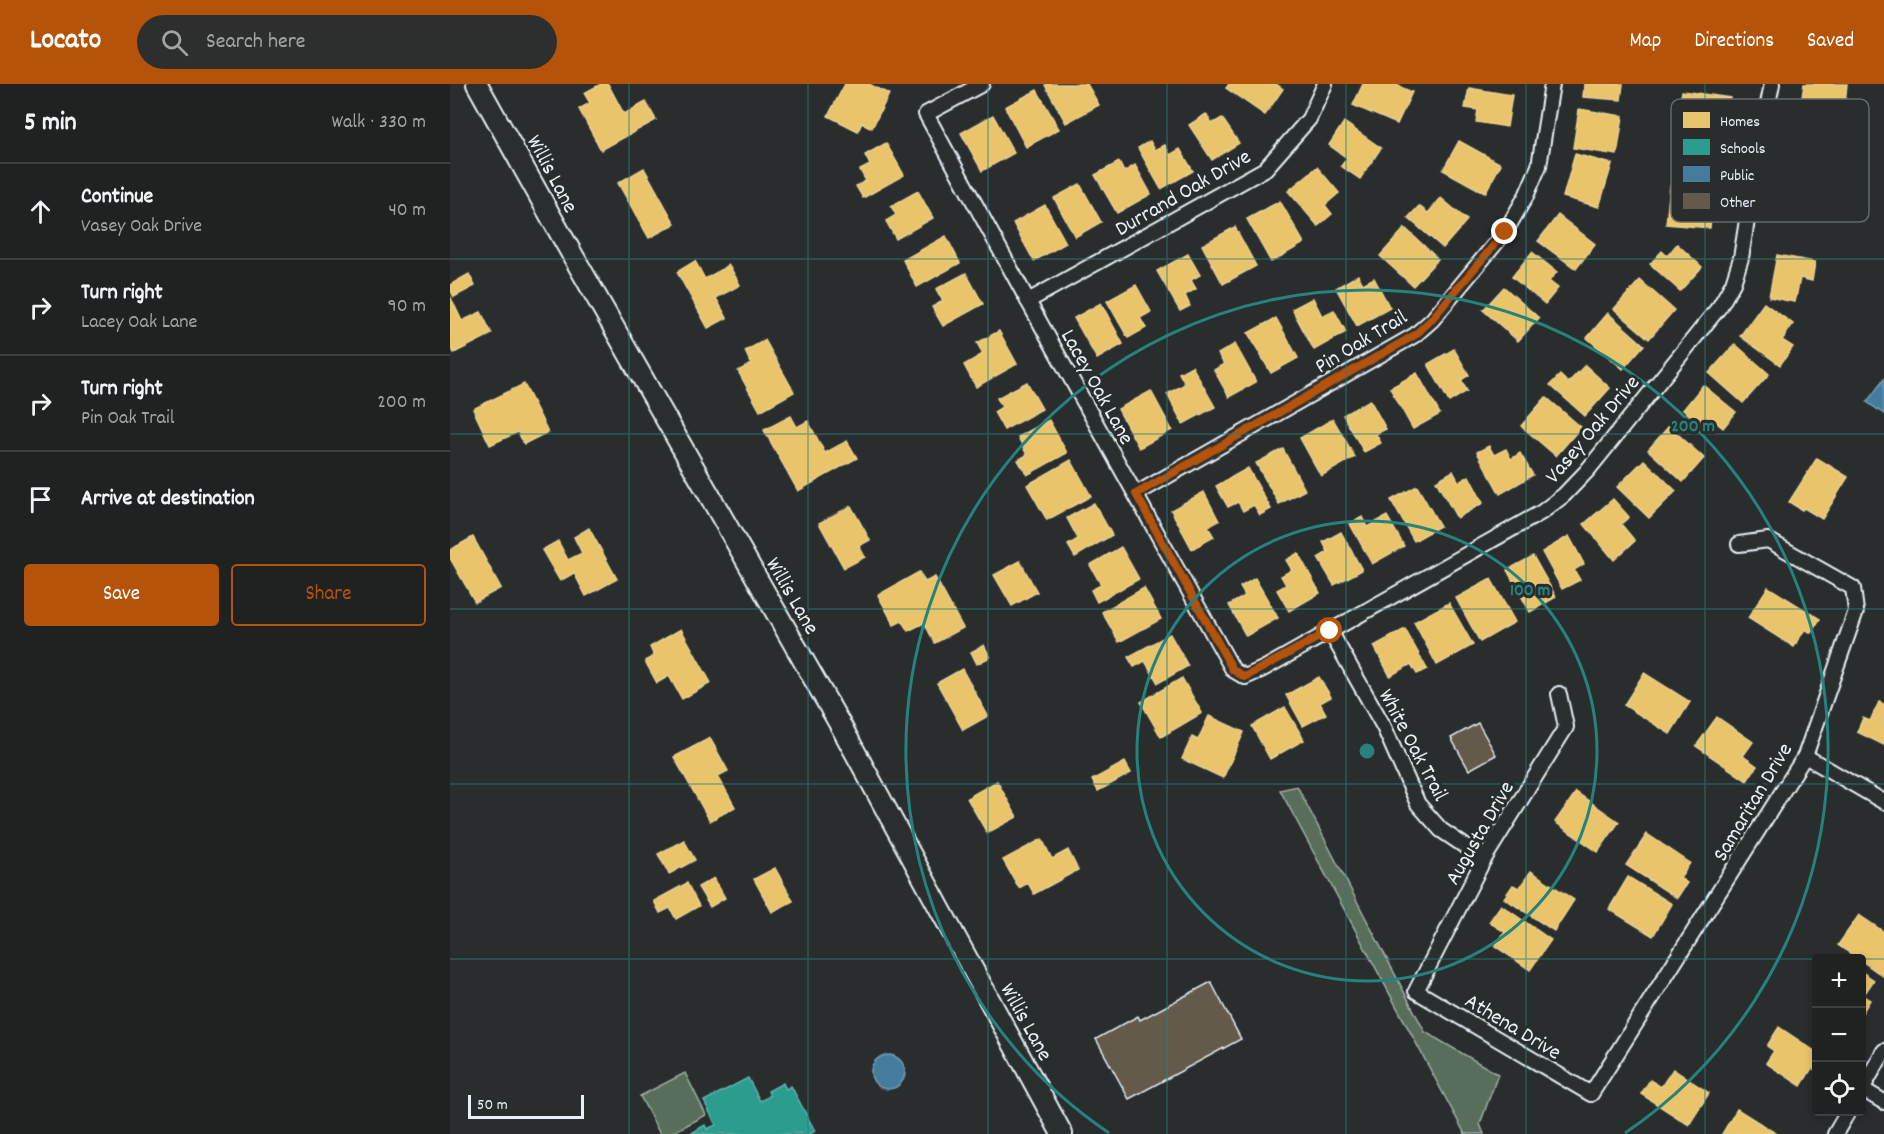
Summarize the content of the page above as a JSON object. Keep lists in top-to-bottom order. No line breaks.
{"streets":{"street":["Willis Lane","Durrand Oak Drive","Pin Oak Trail","Lacey Oak Lane","Vasey Oak Drive","White Oak Trail","Samaritan Drive","Augusta Drive","Athena Drive"]},"crossings":[["Durrand Oak Drive","Lacey Oak Lane"],["Pin Oak Trail","Lacey Oak Lane"],["Lacey Oak Lane","Vasey Oak Drive"],["Vasey Oak Drive","White Oak Trail"],["White Oak Trail","Augusta Drive"],["Samaritan Drive","Athena Drive"],["Augusta Drive","Athena Drive"]],"legend":["Homes","Schools","Public","Other"],"scale_bar":"50 m","page":{"header":"Locato","search":"Search here","nav":["Map","Directions","Saved"],"heading":["5 min","Walk · 330 m"],"list":[["Continue","Vasey Oak Drive","40 m"],["Turn right","Lacey Oak Lane","90 m"],["Turn right","Pin Oak Trail","200 m"],"Arrive at destination"],"buttons":["Save","Share"],"map_buttons":["+","−"],"scale":"50 m"},"rings":["200 m","100 m"]}
